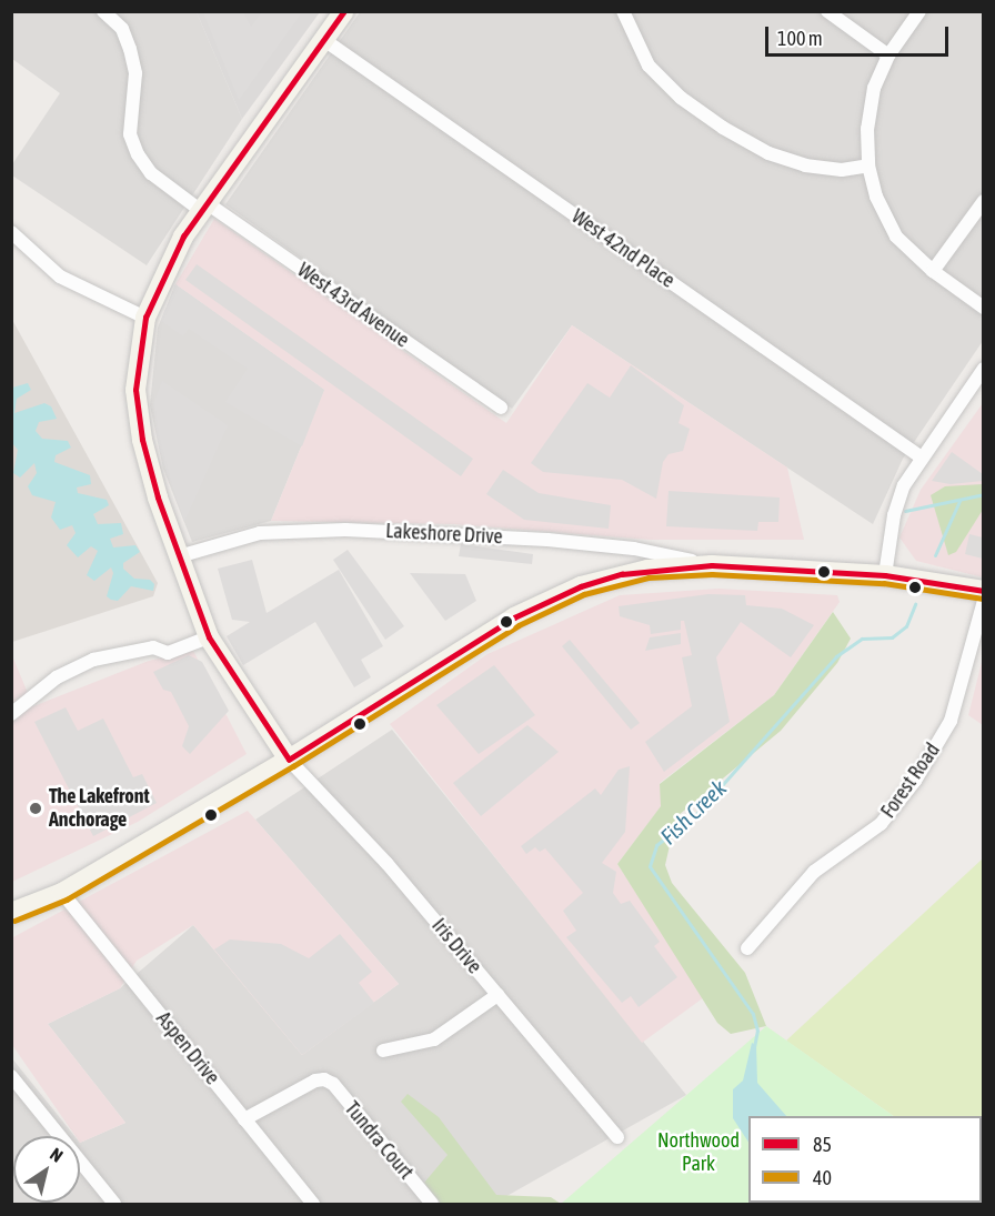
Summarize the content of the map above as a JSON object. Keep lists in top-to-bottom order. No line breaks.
{"streets":{"street":["West 42nd Place","West 43rd Avenue","Lakeshore Drive","Forest Road","Iris Drive","Aspen Drive","Tundra Court"]},"crossings":[["Aspen Drive","Tundra Court"]],"water":["Fish Creek"],"parks":["Northwood Park"],"places":["The Lakefront Anchorage"],"lines":["transit line 85","transit line 40"],"legend":["85","40"],"scale_bar":"100 m","north":"top right"}
